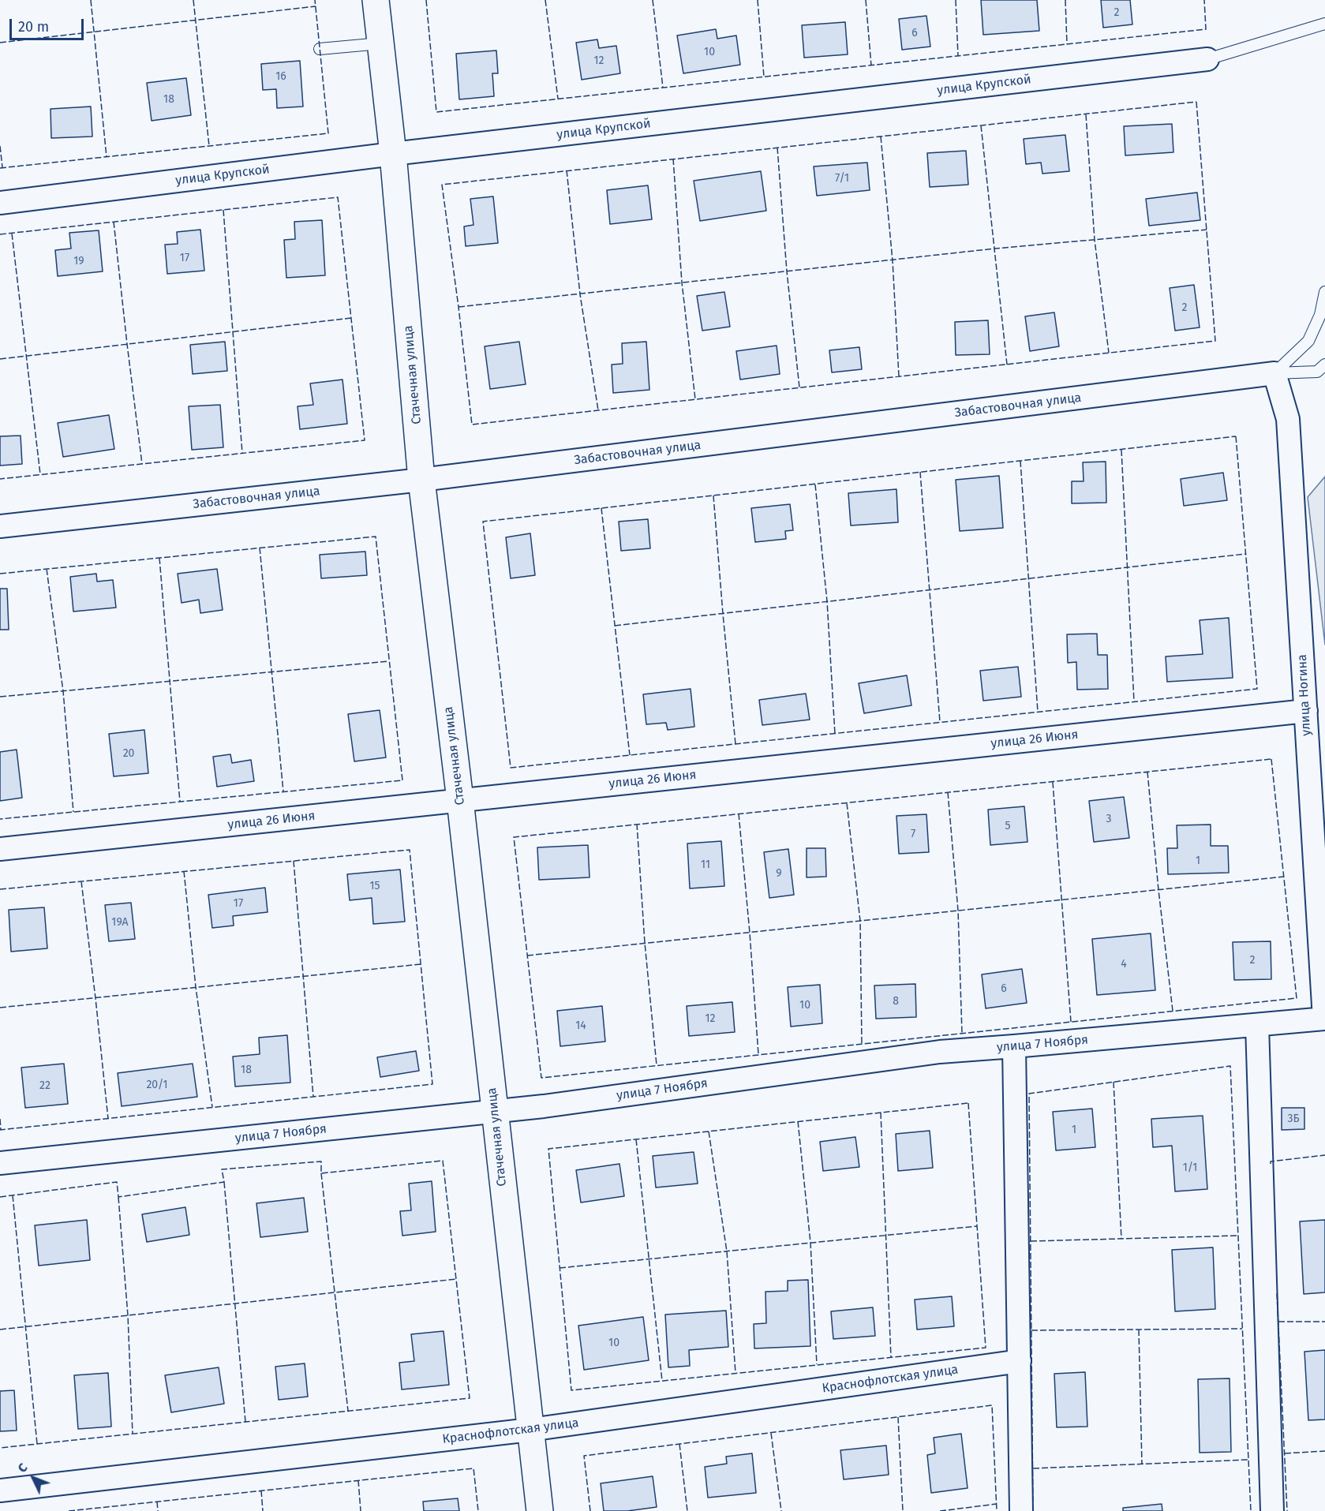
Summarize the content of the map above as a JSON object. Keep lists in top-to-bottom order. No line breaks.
{"streets":{"street":["улица Крупской","Стачечная улица","Забастовочная улица","улица Ногина","улица 26 Июня","улица 7 Ноября","Краснофлотская улица"]},"crossings":[["улица Крупской","Стачечная улица"],["Стачечная улица","Забастовочная улица"],["Стачечная улица","улица 26 Июня"],["Стачечная улица","улица 7 Ноября"],["Стачечная улица","Краснофлотская улица"],["Забастовочная улица","улица Ногина"],["улица Ногина","улица 26 Июня"],["улица Ногина","улица 7 Ноября"]],"house_numbers":["2","6","10","12","16","18","7/1","17","19","2","20","3","5","7","1","11","9","15","17","19А","2","4","6","8","10","12","14","18","20/1","22","3Б","1","1/1","10"],"scale_bar":"20 m","north":"top left"}
